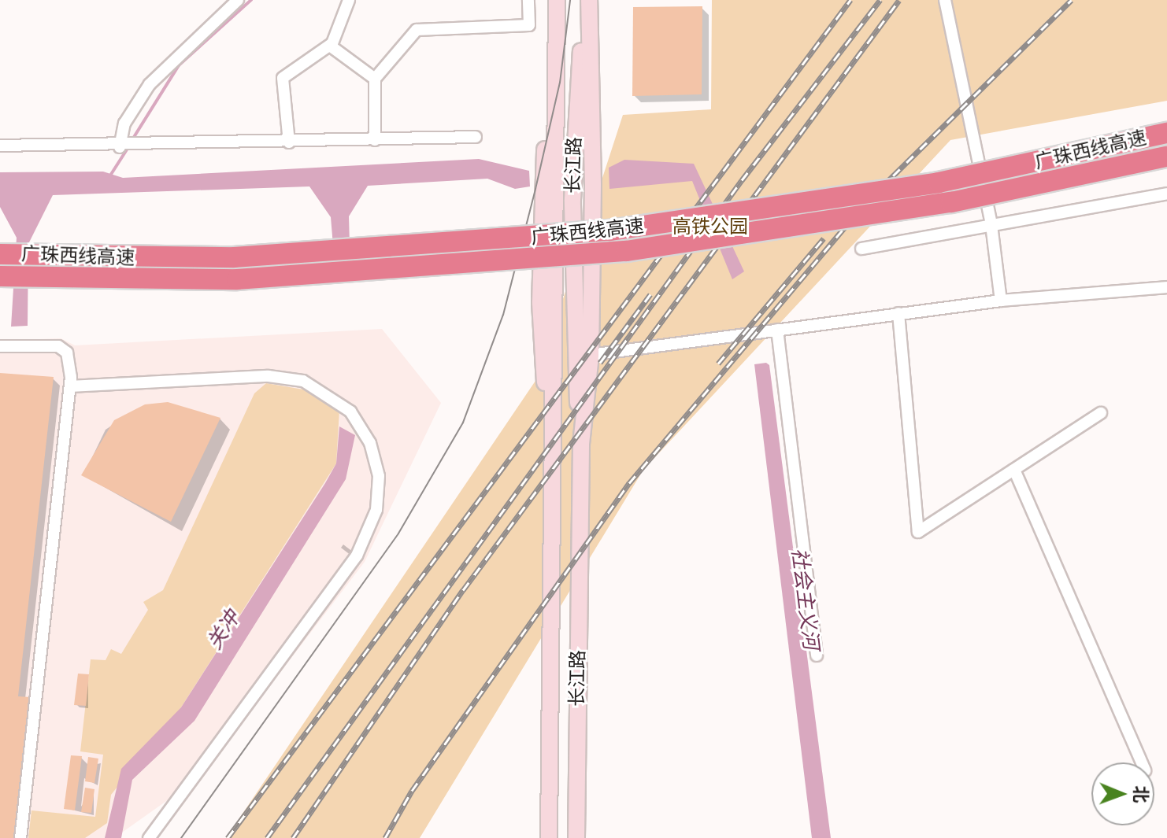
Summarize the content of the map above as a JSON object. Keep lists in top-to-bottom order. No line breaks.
{"streets":{"highway":["广珠西线高速"],"main road":["长江路"]},"water":["社会主义河","关冲"],"parks":["高铁公园"],"north":"right"}
